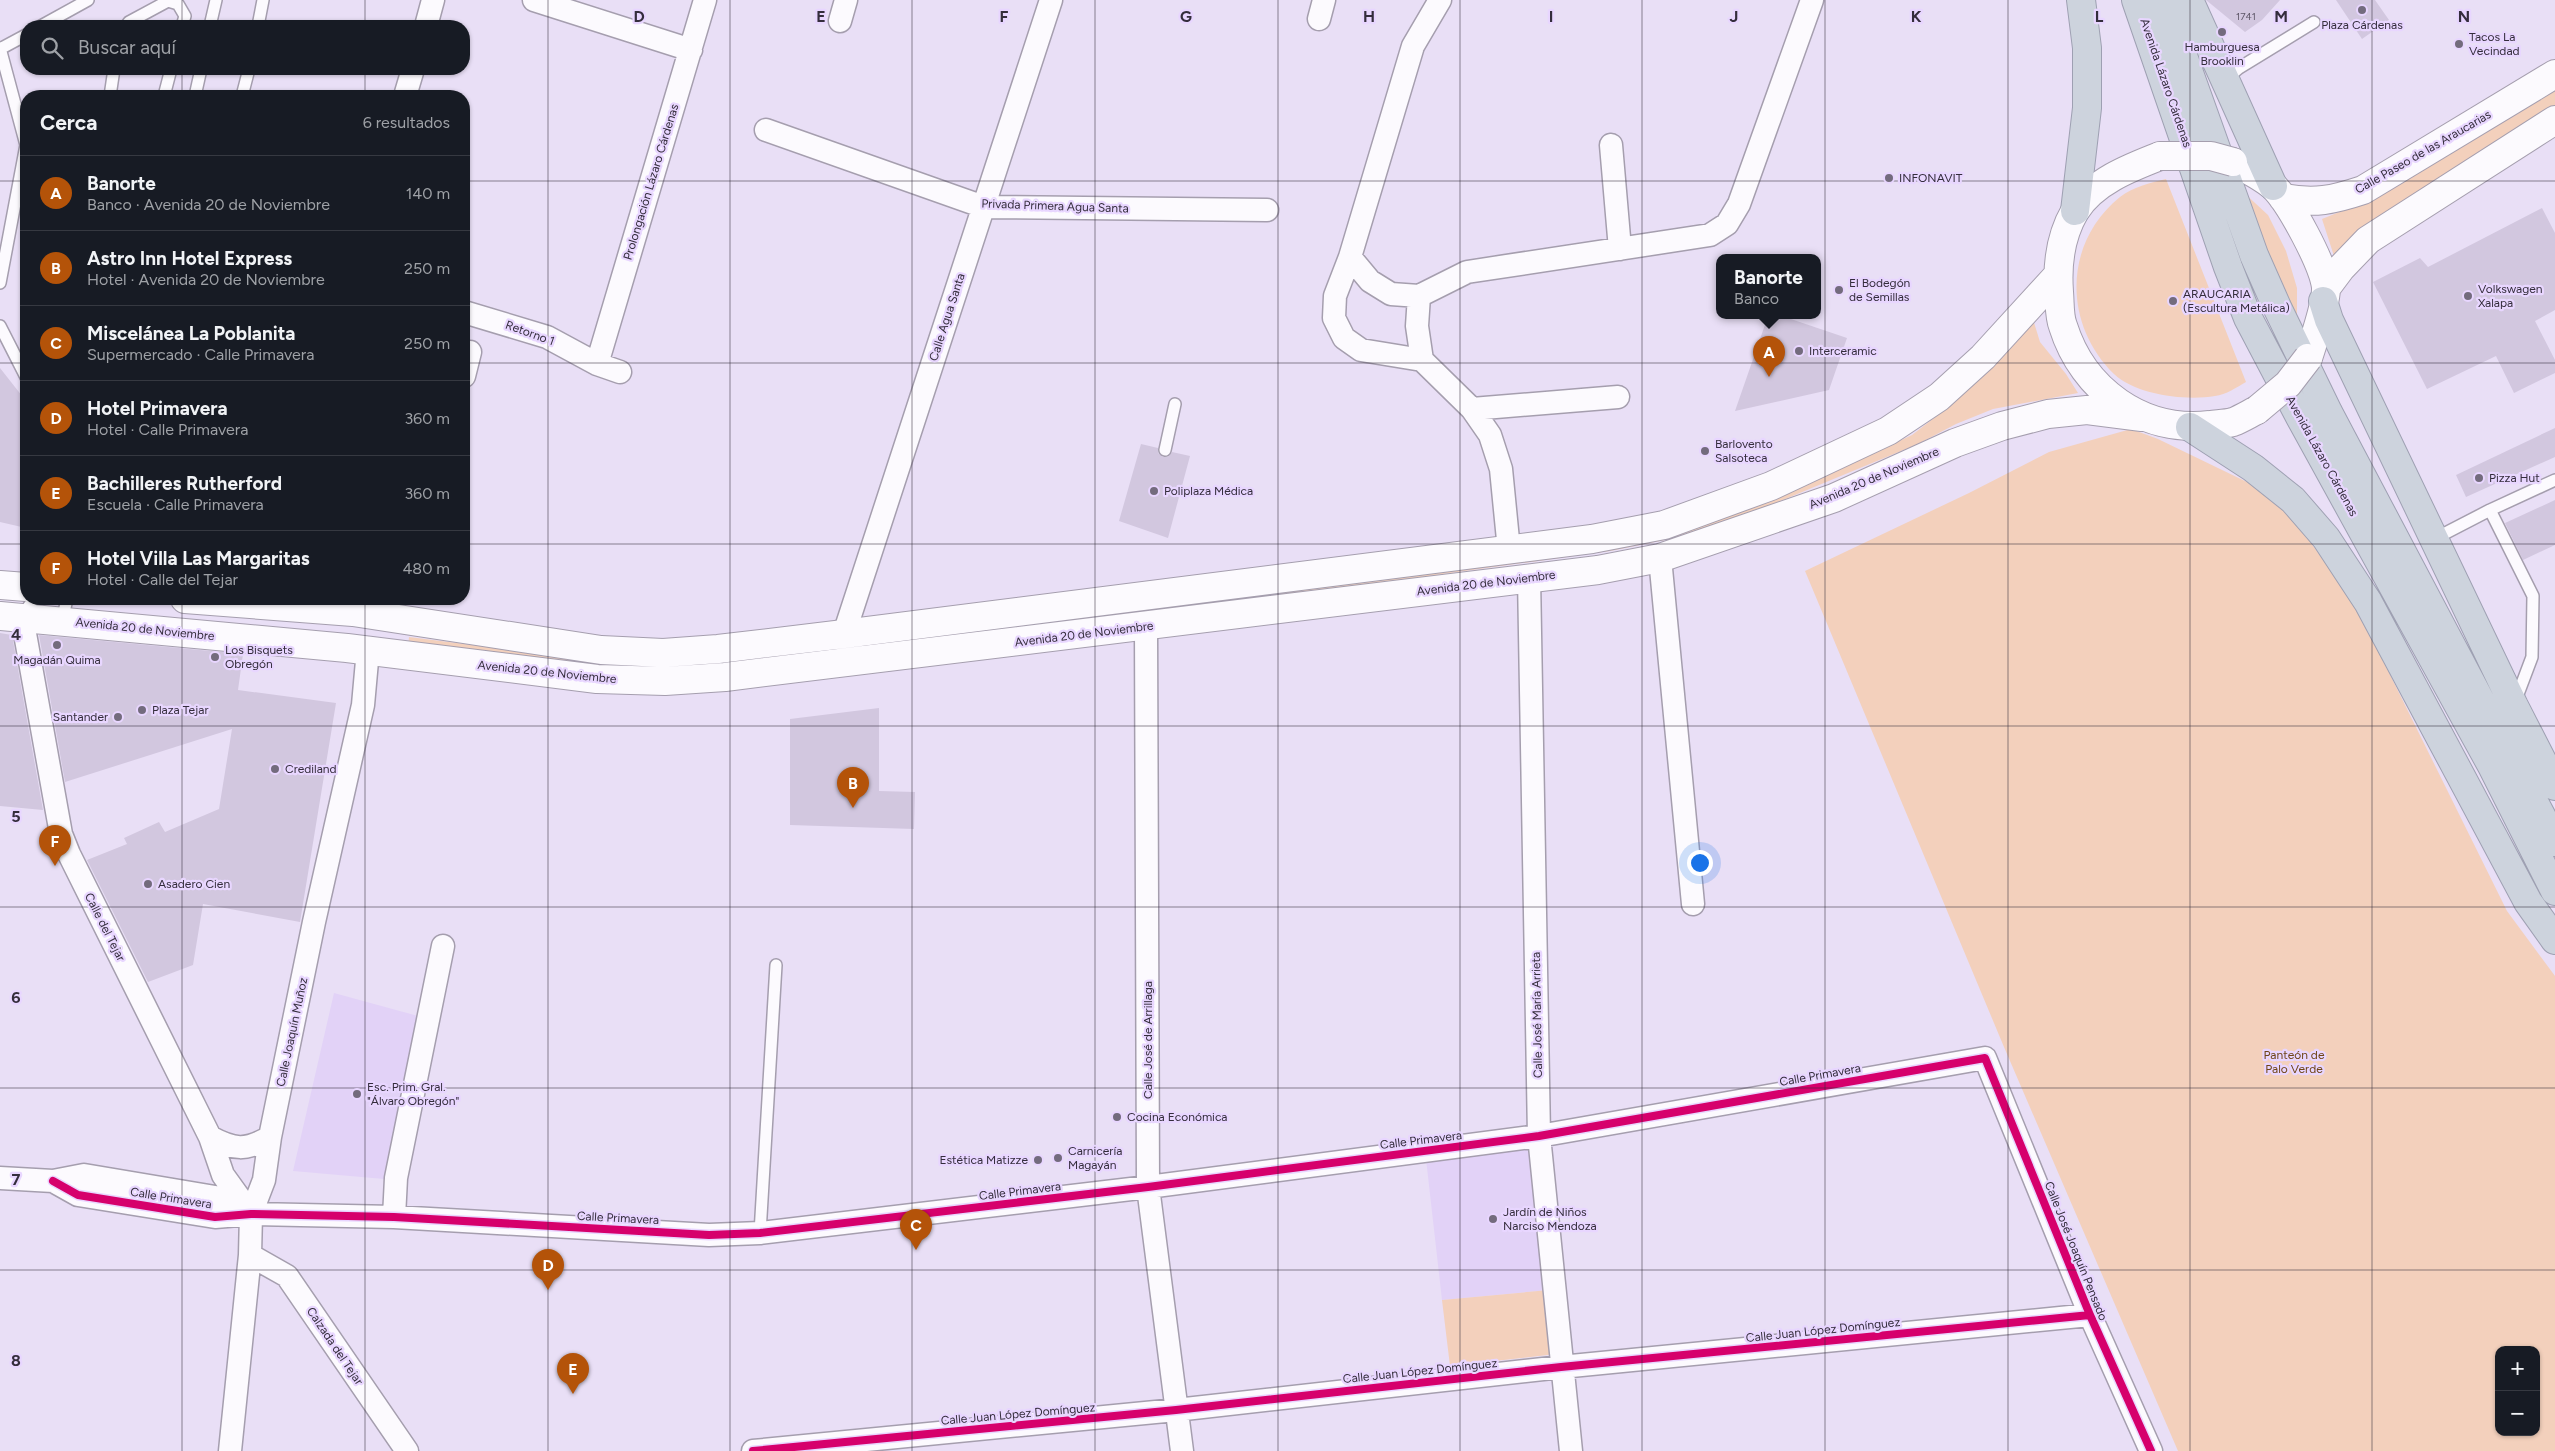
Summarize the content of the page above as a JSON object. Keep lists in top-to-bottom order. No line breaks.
{"streets":{"highway":["Avenida Lázaro Cárdenas"],"main road":["Calle Paseo de las Araucarias","Avenida 20 de Noviembre","Calle Joaquín Muñoz"],"street":["Prolongación Lázaro Cárdenas","Privada Primera Agua Santa","Calle Agua Santa","Retorno 1","Calle del Tejar","Calle José María Arrieta","Calle José de Arrillaga","Calle Primavera","Calle José Joaquín Pensado","Calle Juan López Domínguez","Calzada del Tejar"]},"crossings":[["Prolongación Lázaro Cárdenas","Retorno 1"],["Privada Primera Agua Santa","Calle Agua Santa"],["Avenida 20 de Noviembre","Calle del Tejar"],["Avenida 20 de Noviembre","Calle José María Arrieta"],["Avenida 20 de Noviembre","Calle Joaquín Muñoz"],["Avenida 20 de Noviembre","Calle José de Arrillaga"],["Calle del Tejar","Calle Joaquín Muñoz"],["Calle del Tejar","Calle Primavera"],["Calle José María Arrieta","Calle Primavera"],["Calle José María Arrieta","Calle Juan López Domínguez"],["Calle Joaquín Muñoz","Calle Primavera"],["Calle Joaquín Muñoz","Calzada del Tejar"],["Calle José de Arrillaga","Calle Primavera"],["Calle José de Arrillaga","Calle Juan López Domínguez"],["Calle Primavera","Calle José Joaquín Pensado"],["Calle José Joaquín Pensado","Calle Juan López Domínguez"]],"parks":["Panteón de Palo Verde"],"places":["Plaza Cárdenas","Hamburguesa Brooklin","Tacos La Vecindad","INFONAVIT","El Bodegón de Semillas","Volkswagen Xalapa","ARAUCARIA (Escultura Metálica)","Interceramic","Barlovento Salsoteca","Pizza Hut","Poliplaza Médica","Magadán Quima","Los Bisquets Obregón","Plaza Tejar","Santander","Crediland","Asadero Cien","Esc. Prim. Gral. \"Álvaro Obregón\"","Cocina Económica","Carnicería Magayán","Estética Matizze","Jardín de Niños Narciso Mendoza"],"house_numbers":["1741"],"page":{"search":"Buscar aquí","heading":["Cerca","6 resultados"],"list":[{"mark":"A","name":"Banorte","note":"Banco · Avenida 20 de Noviembre","value":"140 m"},{"mark":"B","name":"Astro Inn Hotel Express","note":"Hotel · Avenida 20 de Noviembre","value":"250 m"},{"mark":"C","name":"Miscelánea La Poblanita","note":"Supermercado · Calle Primavera","value":"250 m"},{"mark":"D","name":"Hotel Primavera","note":"Hotel · Calle Primavera","value":"360 m"},{"mark":"E","name":"Bachilleres Rutherford","note":"Escuela · Calle Primavera","value":"360 m"},{"mark":"F","name":"Hotel Villa Las Margaritas","note":"Hotel · Calle del Tejar","value":"480 m"}],"popup":["Banorte","Banco"],"pins":["A","B","F","C","D","E"],"map_buttons":["+","−"]},"grid":{"columns":["D","E","F","G","H","I","J","K","L","M","N"],"rows":["4","5","6","7","8"]}}
